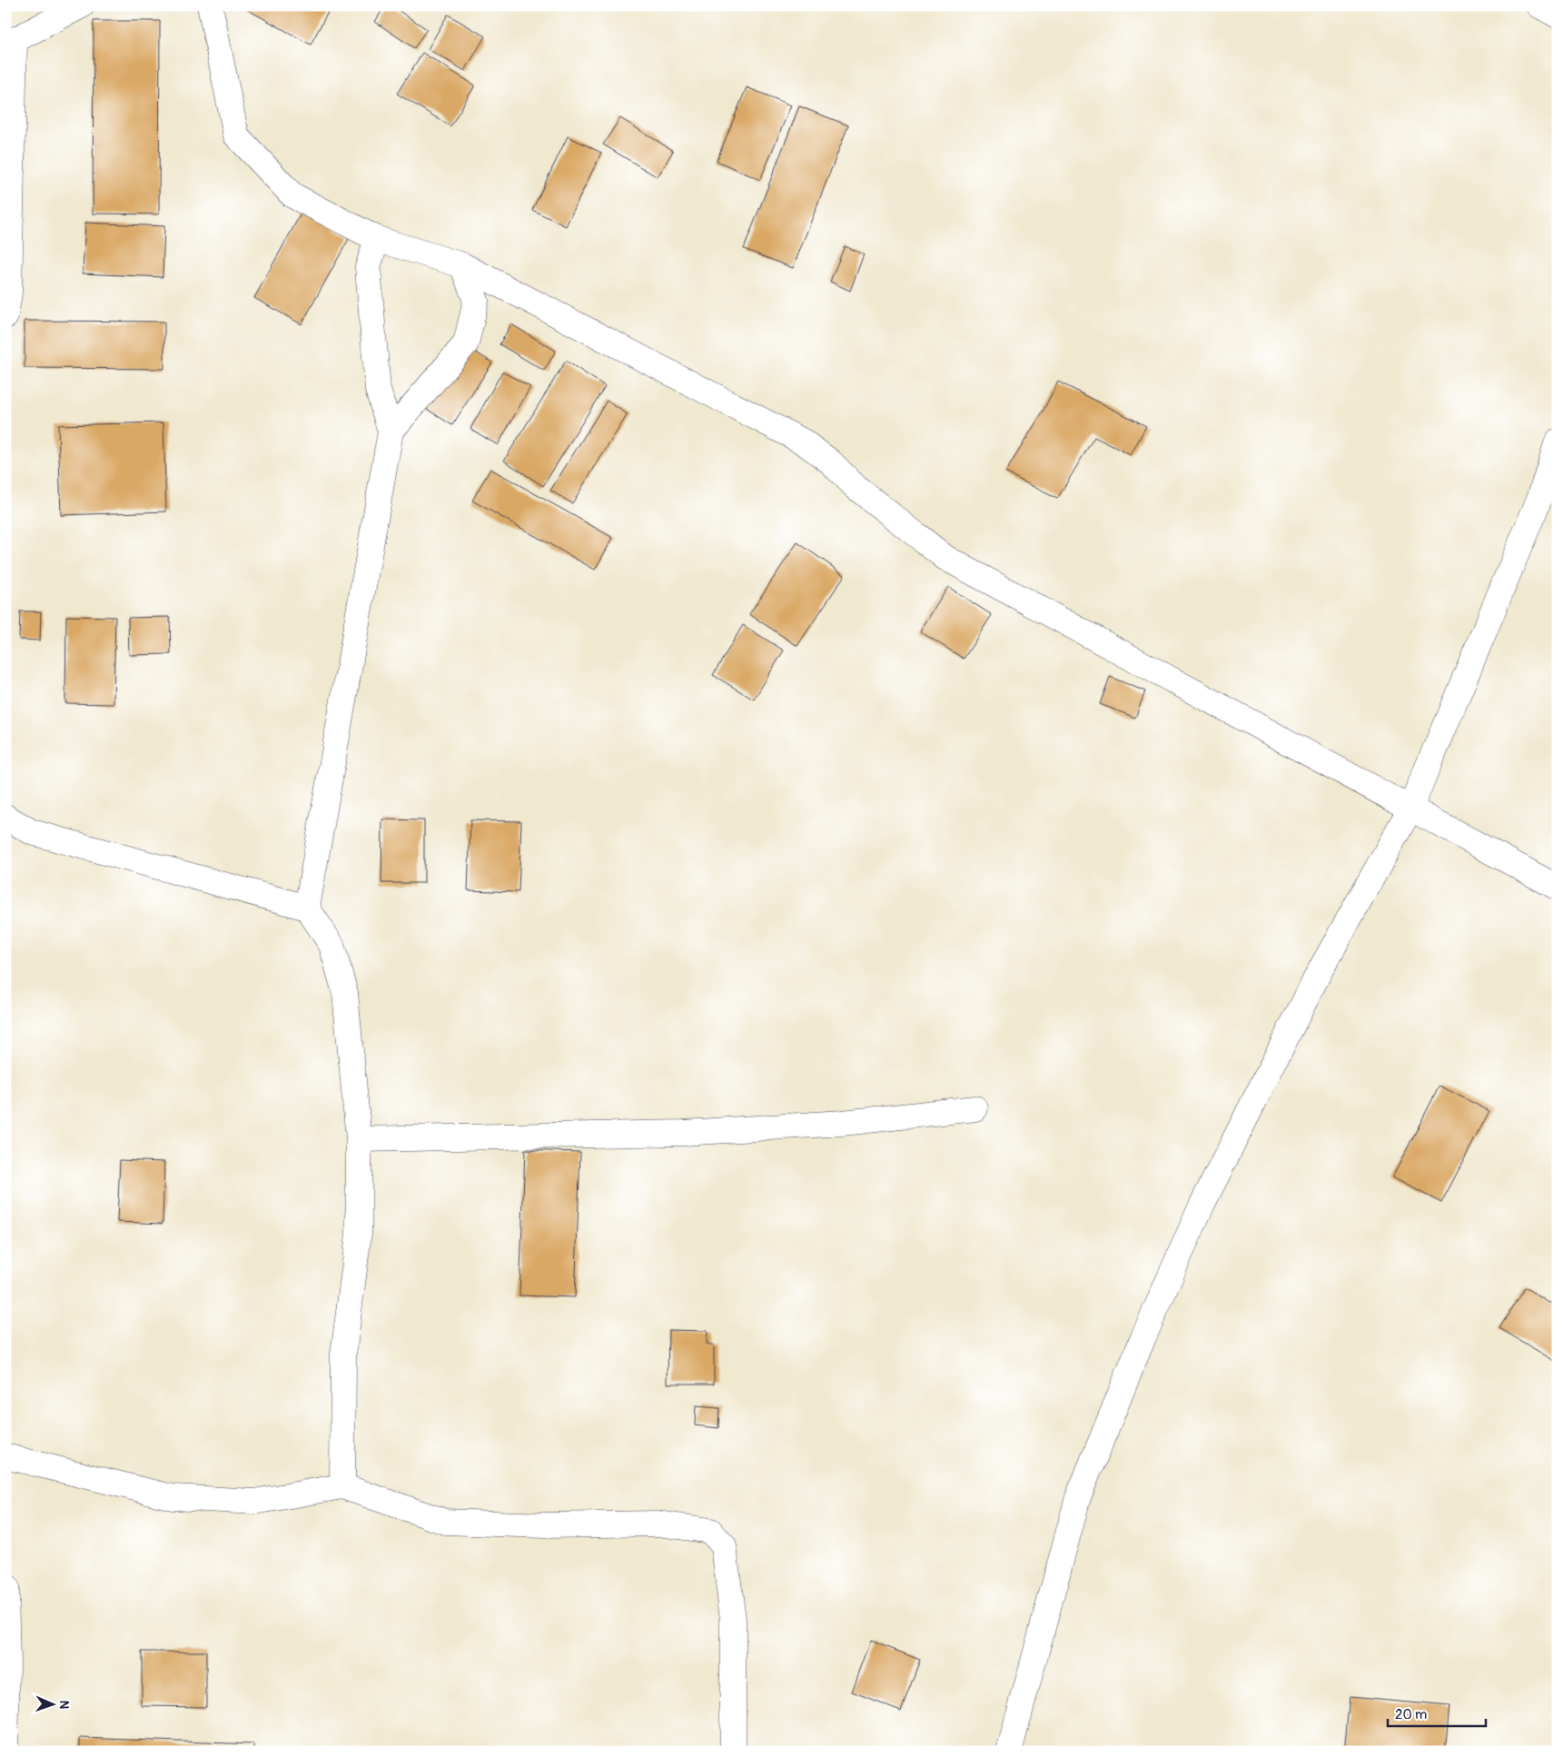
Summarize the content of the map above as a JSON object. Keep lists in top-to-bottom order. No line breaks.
{"scale_bar":"20 m","north":"right"}
